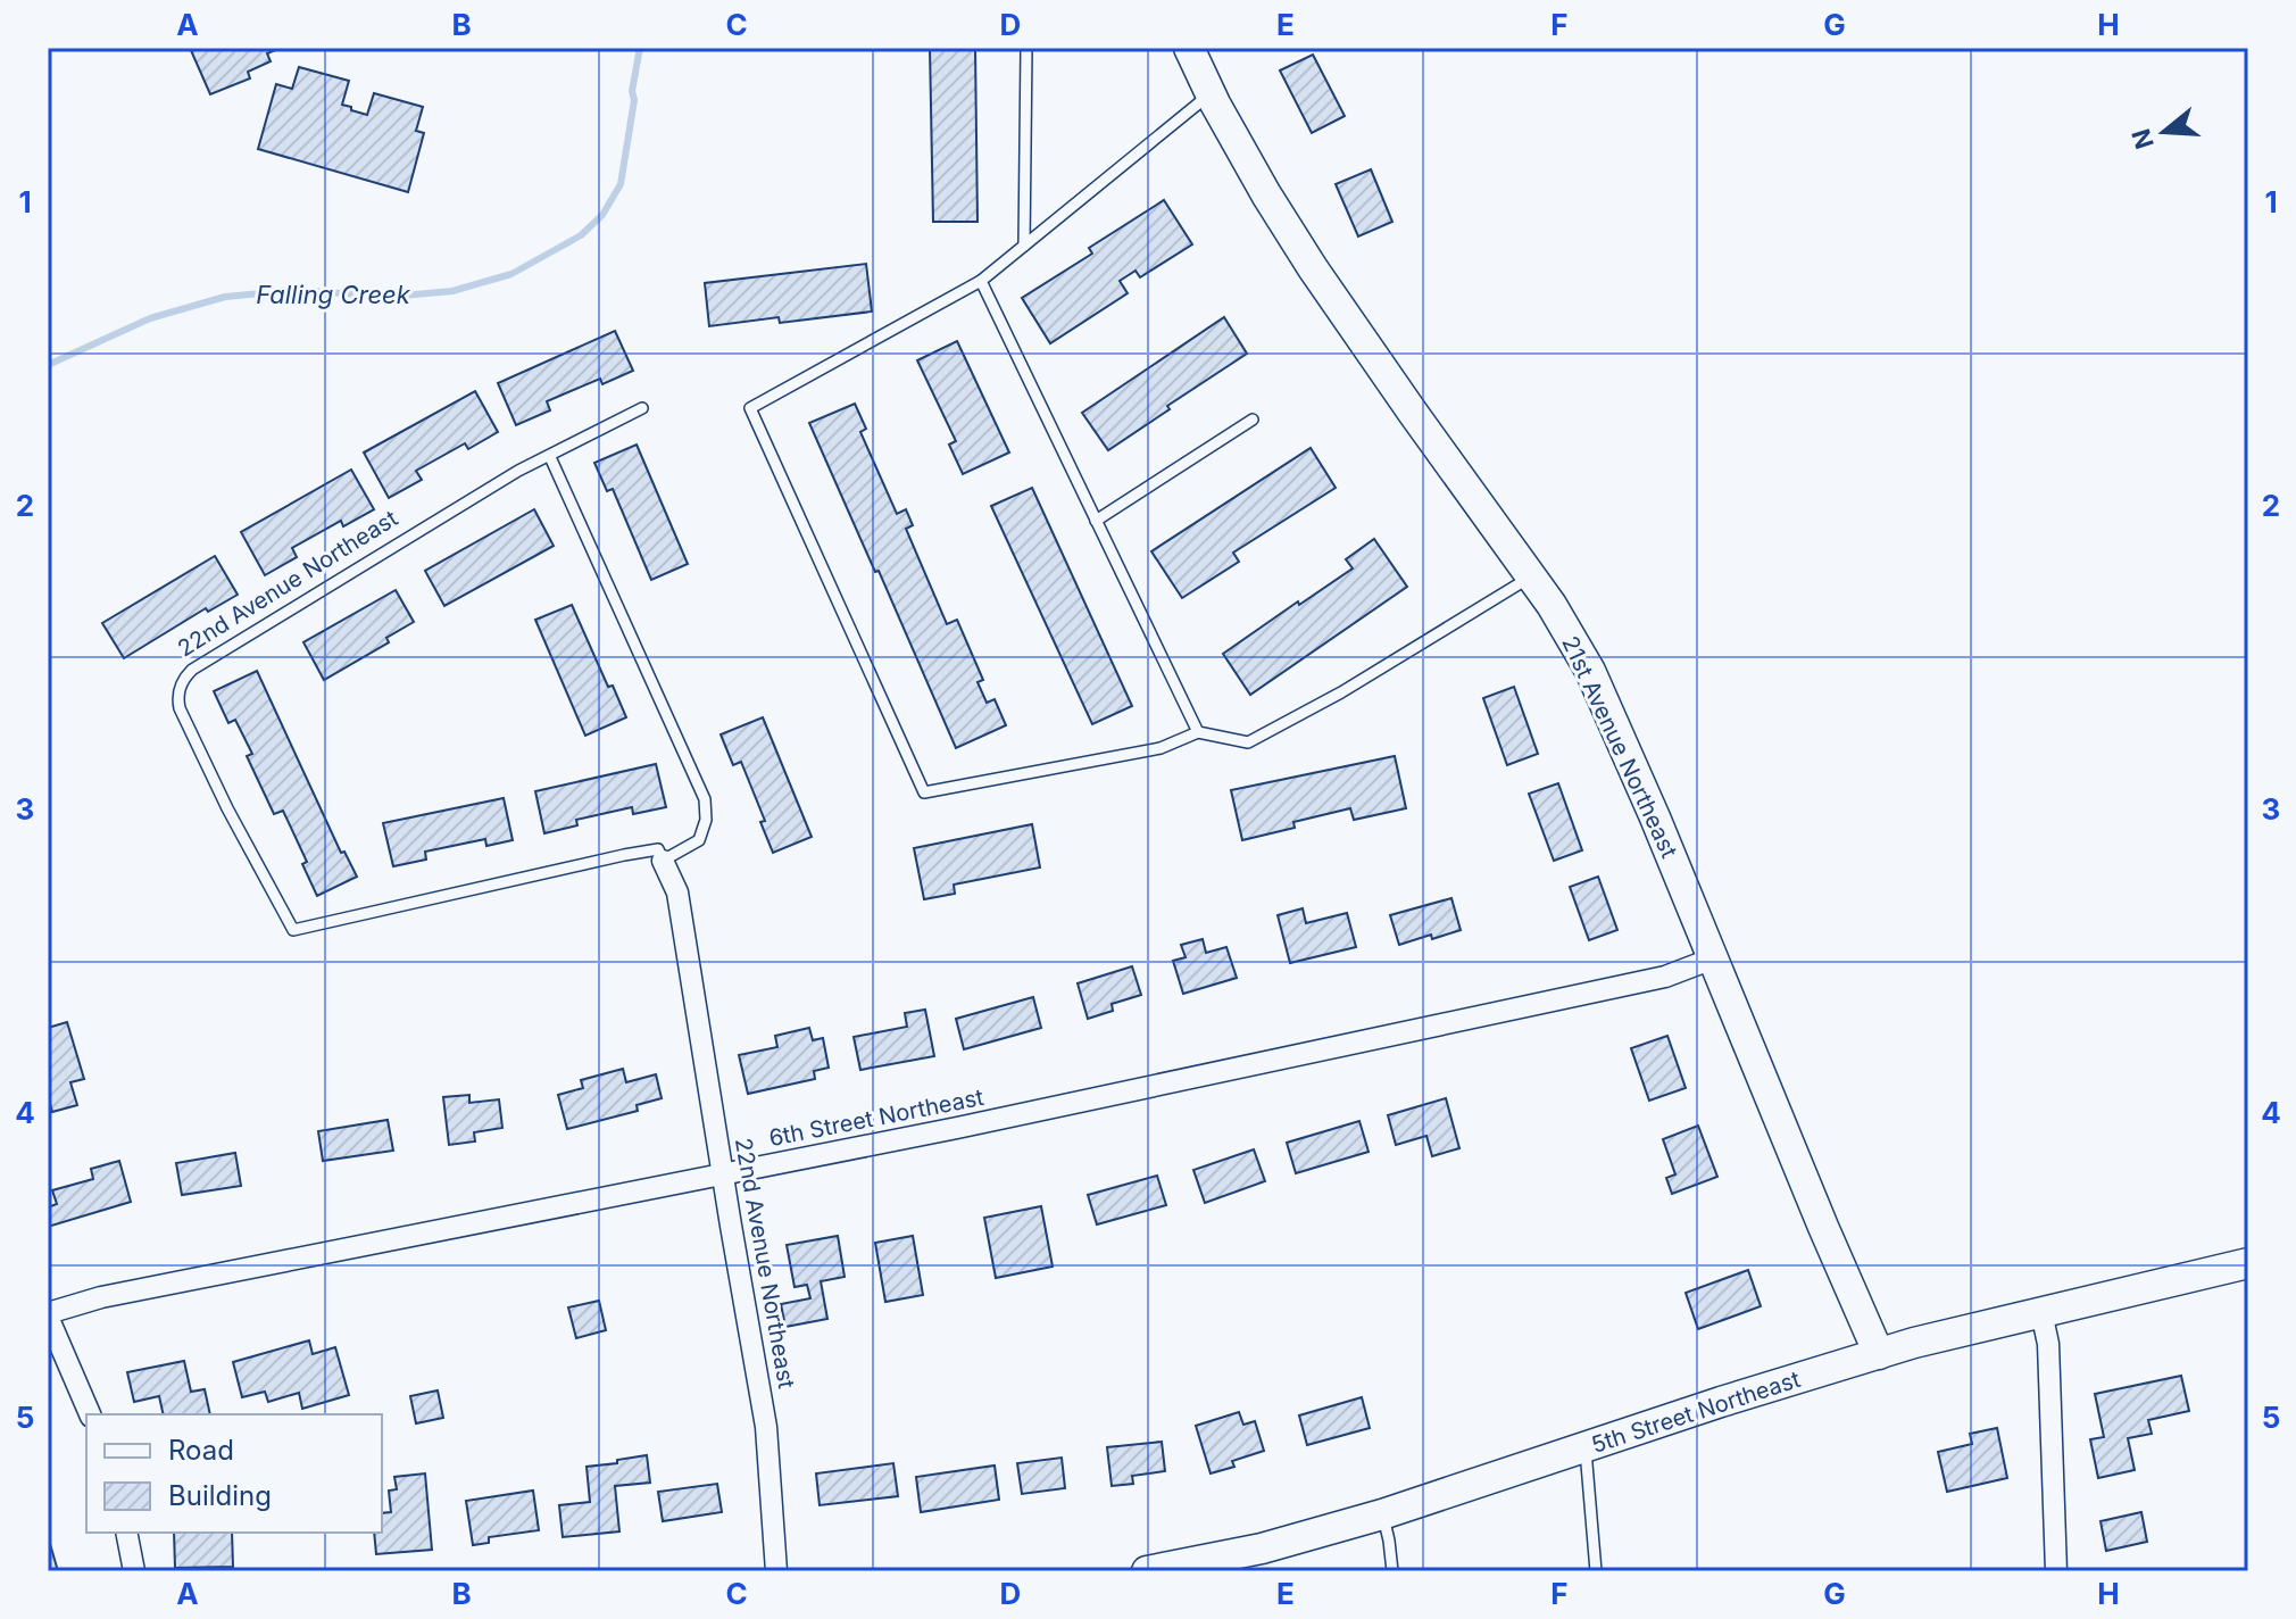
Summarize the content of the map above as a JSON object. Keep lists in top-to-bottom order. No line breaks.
{"streets":{"street":["22nd Avenue Northeast","21st Avenue Northeast","6th Street Northeast","5th Street Northeast"]},"crossings":[["22nd Avenue Northeast","6th Street Northeast"],["21st Avenue Northeast","6th Street Northeast"],["21st Avenue Northeast","5th Street Northeast"]],"water":["Falling Creek"],"legend":["Road","Building"],"north":"left","grid":{"columns":["A","B","C","D","E","F","G","H"],"rows":["1","2","3","4","5"]}}
